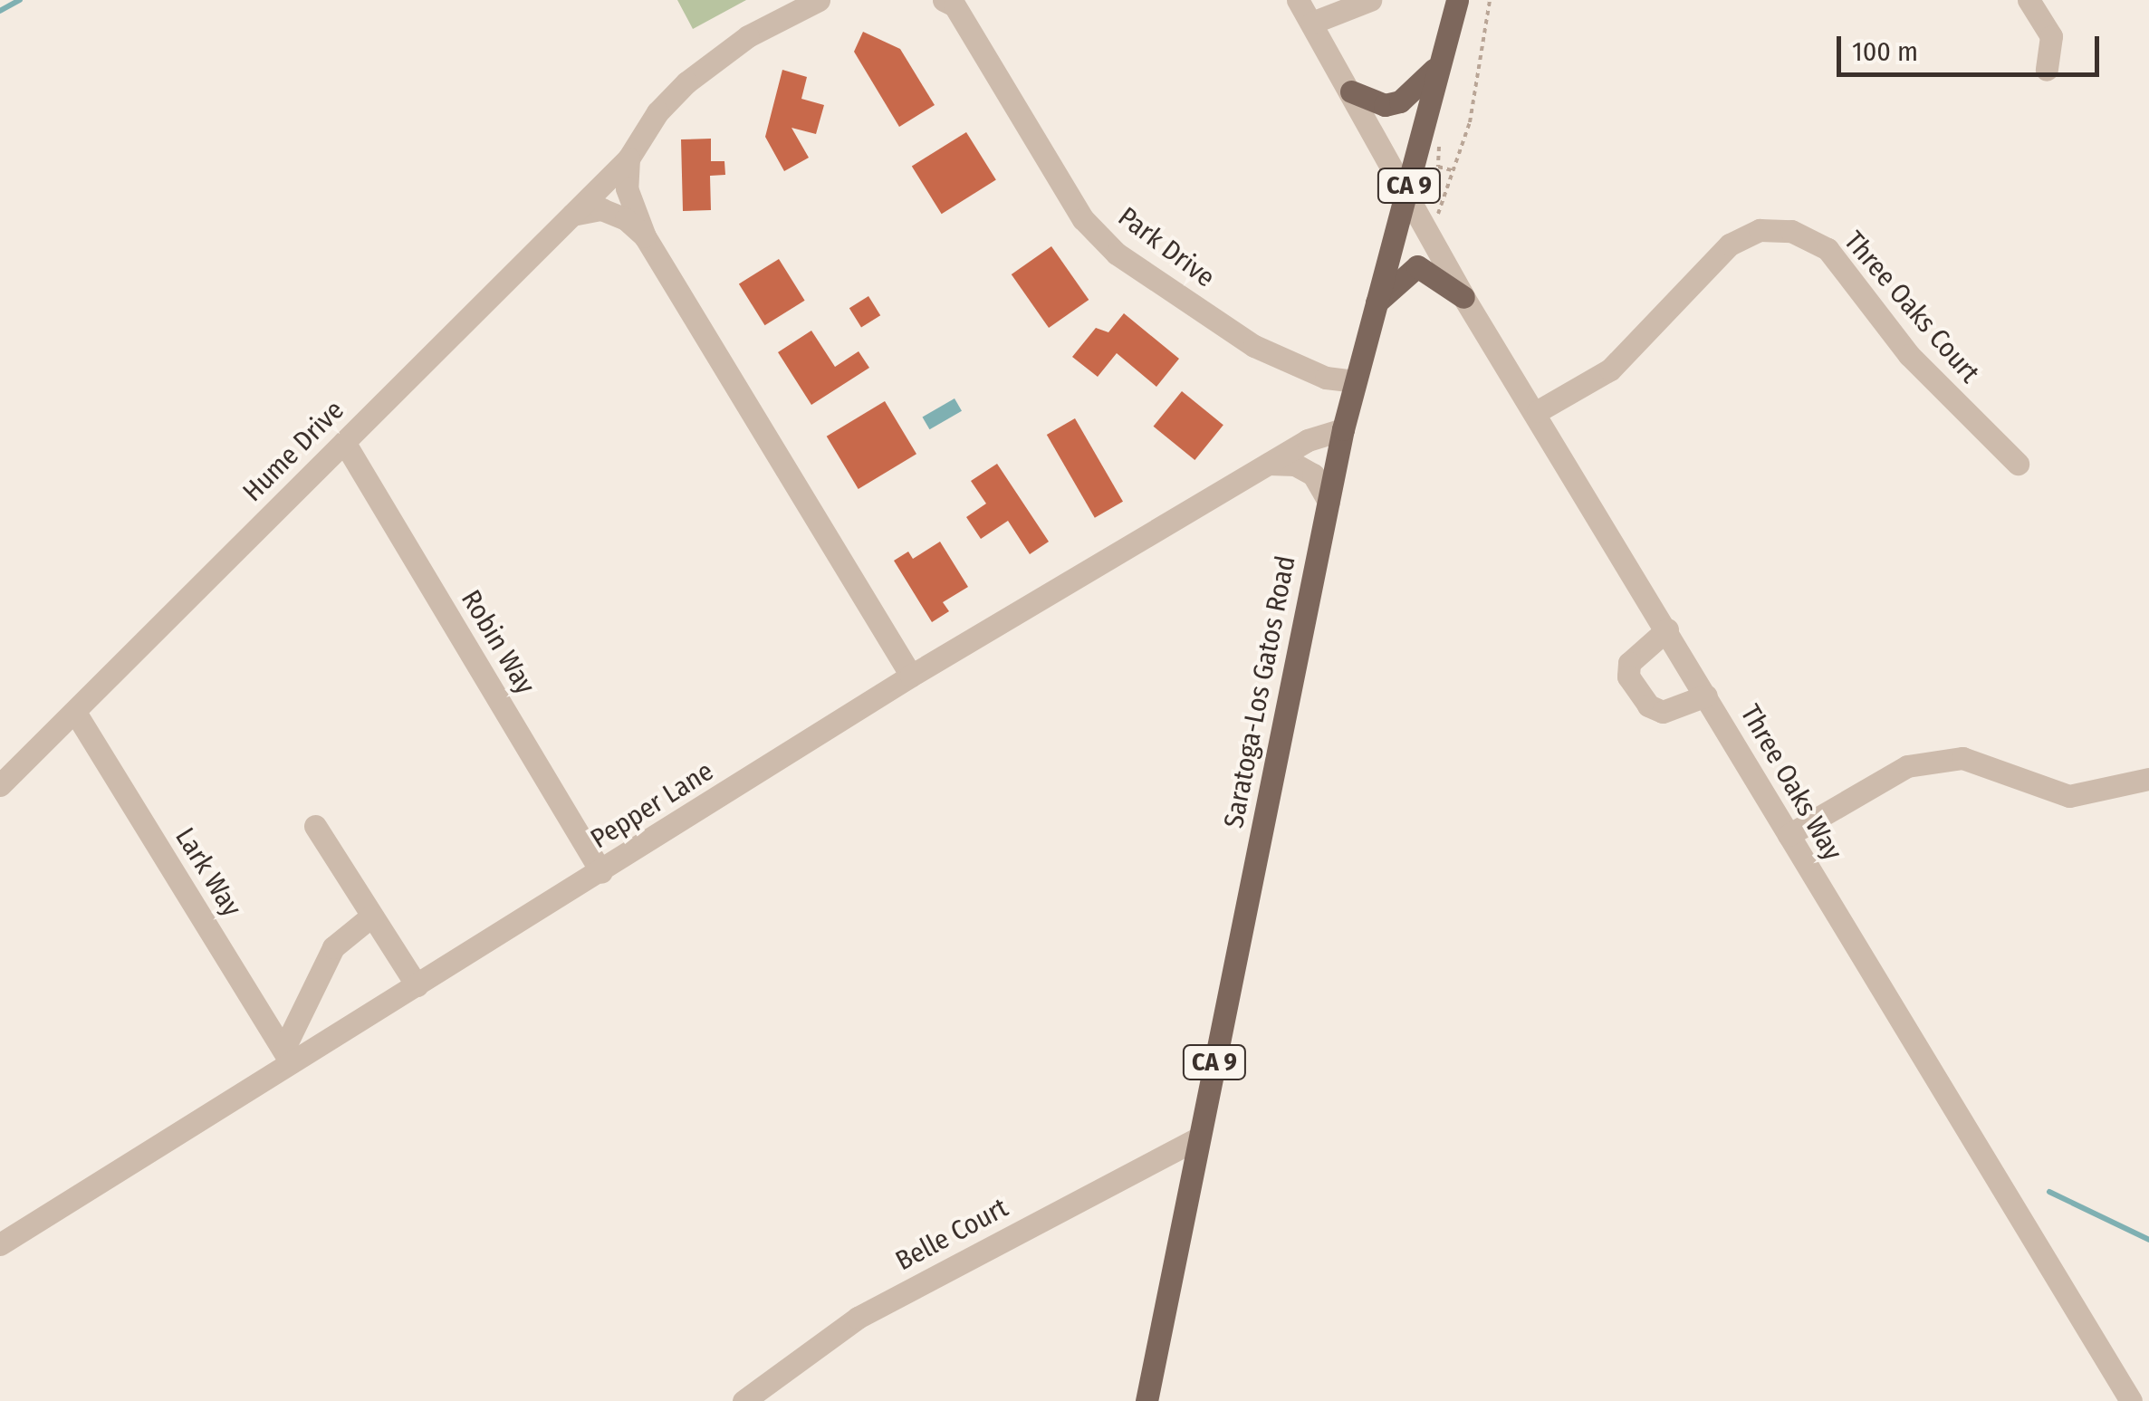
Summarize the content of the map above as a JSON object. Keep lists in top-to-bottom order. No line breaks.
{"streets":{"main road":["CA 9","Saratoga-Los Gatos Road"],"street":["Park Drive","Three Oaks Court","Hume Drive","Robin Way","Three Oaks Way","Pepper Lane","Lark Way","Belle Court"]},"crossings":[["Park Drive","Saratoga-Los Gatos Road"],["Three Oaks Court","Three Oaks Way"],["Hume Drive","Robin Way"],["Hume Drive","Lark Way"],["Robin Way","Pepper Lane"],["Saratoga-Los Gatos Road","Three Oaks Way"],["Saratoga-Los Gatos Road","Pepper Lane"],["Saratoga-Los Gatos Road","Belle Court"],["Pepper Lane","Lark Way"]],"scale_bar":"100 m"}
